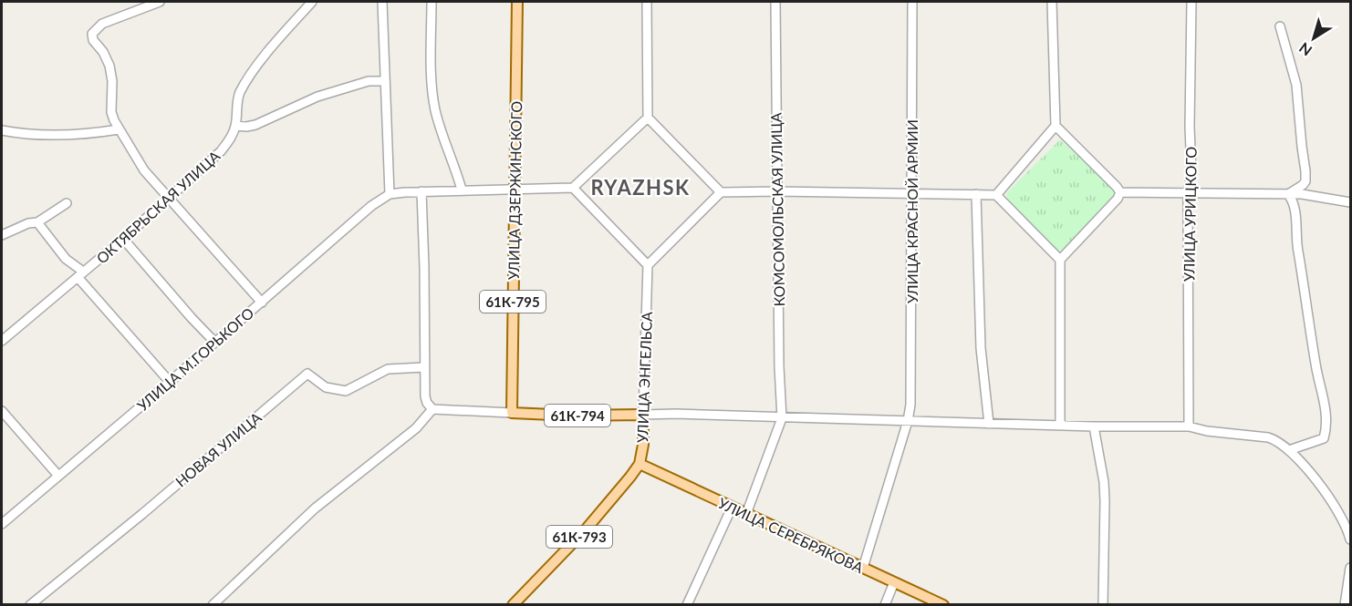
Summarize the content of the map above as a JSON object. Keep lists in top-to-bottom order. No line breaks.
{"streets":{"main road":["УЛИЦА ДЗЕРЖИНСКОГО","61К-795","УЛИЦА ЭНГЕЛЬСА","61К-794","УЛИЦА СЕРЕБРЯКОВА","61К-793"],"street":["ОКТЯБРЬСКАЯ УЛИЦА","КОМСОМОЛЬСКАЯ УЛИЦА","УЛИЦА КРАСНОЙ АРМИИ","УЛИЦА УРИЦКОГО","УЛИЦА М.ГОРЬКОГО","НОВАЯ УЛИЦА"]},"crossings":[["УЛИЦА ДЗЕРЖИНСКОГО","61К-794"],["УЛИЦА КРАСНОЙ АРМИИ","УЛИЦА СЕРЕБРЯКОВА"],["УЛИЦА ЭНГЕЛЬСА","61К-794"],["УЛИЦА ЭНГЕЛЬСА","УЛИЦА СЕРЕБРЯКОВА"]],"districts":["RYAZHSK"],"north":"bottom left"}
